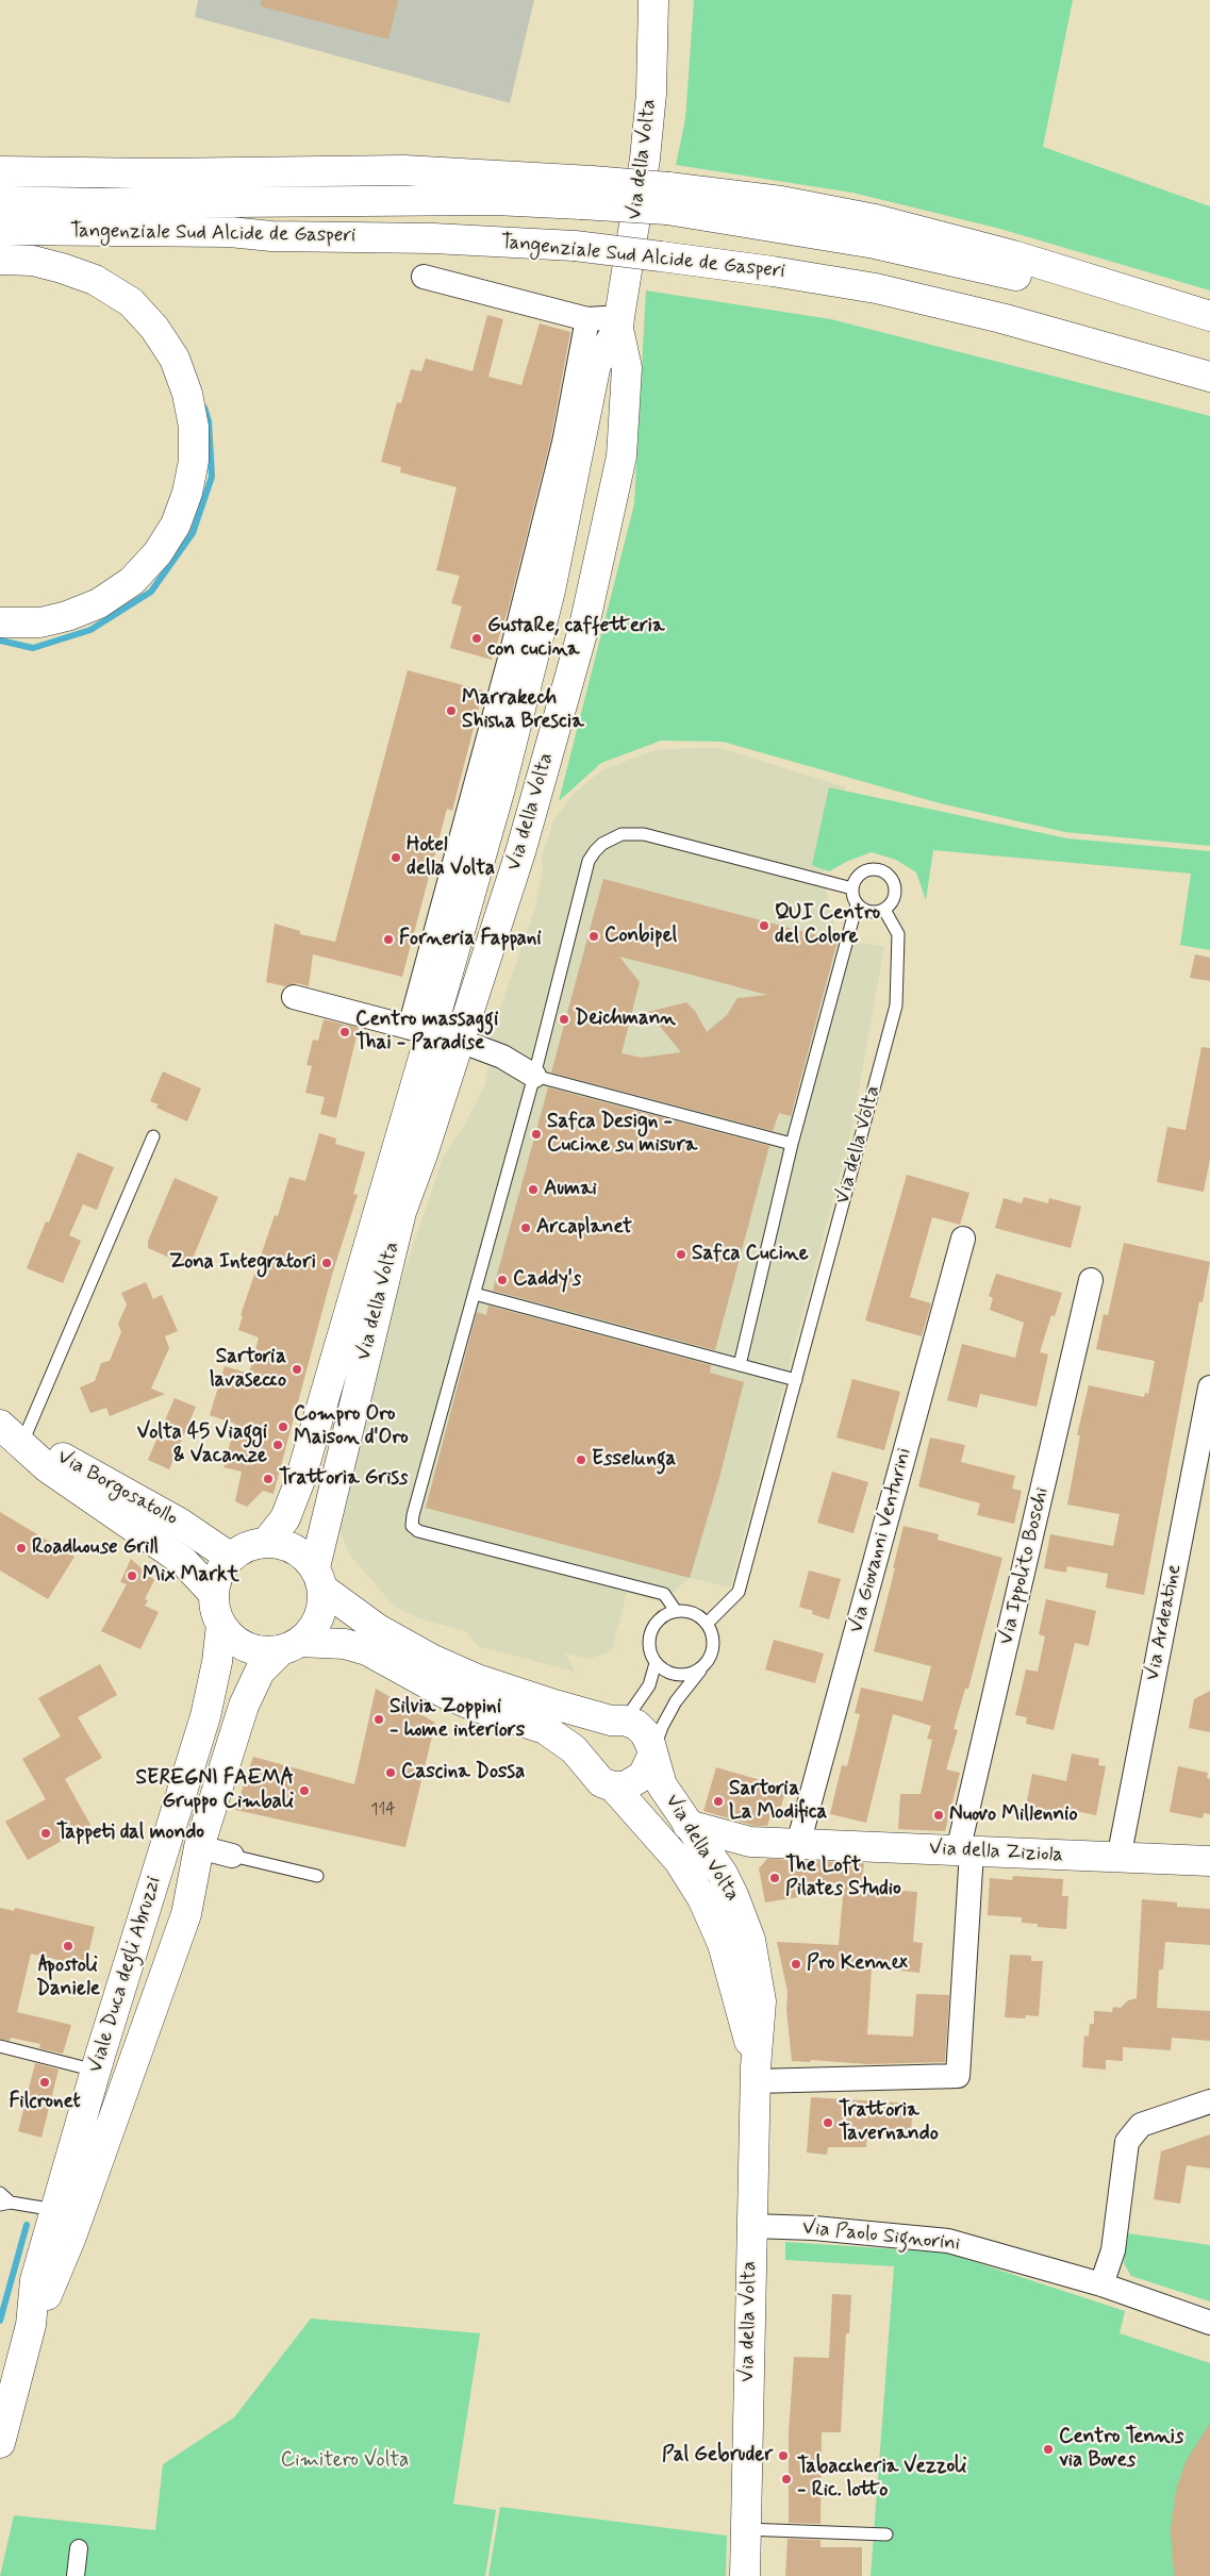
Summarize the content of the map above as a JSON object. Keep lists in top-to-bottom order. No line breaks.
{"streets":{"main road":["Via della Volta","Tangenziale Sud Alcide de Gasperi","Via Borgosatollo","Via della Ziziola","Viale Duca degli Abruzzi"],"street":["Via Giovanni Venturini","Via Ippolito Boschi","Via Ardeatine","Via Paolo Signorini"]},"crossings":[["Via della Volta","Via Borgosatollo"],["Via della Volta","Via Ippolito Boschi"],["Via della Volta","Viale Duca degli Abruzzi"],["Via della Volta","Via Paolo Signorini"],["Via Borgosatollo","Viale Duca degli Abruzzi"],["Via Giovanni Venturini","Via della Ziziola"],["Via Ippolito Boschi","Via della Ziziola"],["Via Ardeatine","Via della Ziziola"]],"parks":["Cimitero Volta"],"places":["GustaRe, caffetteria con cucina","Marrakech Shisha Brescia","Hotel della Volta","QUI Centro del Colore","Conbipel","Forneria Fappani","Deichmann","Centro massaggi Thai - Paradise","Safca Design - Cucine su misura","Aumai","Arcaplanet","Safca Cucine","Zona Integratori","Caddy's","Sartoria lavasecco","Compro Oro Maison d'Oro","Volta 45 Viaggi & Vacanze","Esselunga","Trattoria Griss","Roadhouse Grill","Mix Markt","Silvia Zoppini - home interiors","Cascina Dossa","SEREGNI FAEMA Gruppo Cimbali","Sartoria La Modifica","Nuovo Millennio","Tappeti dal mondo","The Loft Pilates Studio","Apostoli Daniele","Pro Kennex","Filcronet","Trattoria Tavernando","Centro Tennis via Boves","Pal Gebruder","Tabaccheria Vezzoli - Ric. lotto"],"house_numbers":["114"]}
